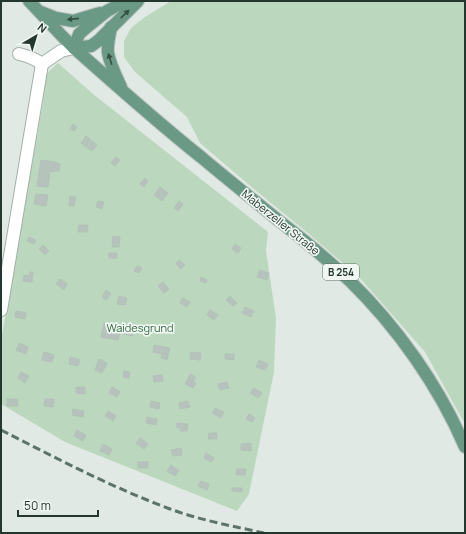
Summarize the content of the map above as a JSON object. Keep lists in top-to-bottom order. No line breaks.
{"streets":{"main road":["Maberzeller Straße","B 254"]},"parks":["Waidesgrund"],"scale_bar":"50 m","north":"top right"}
